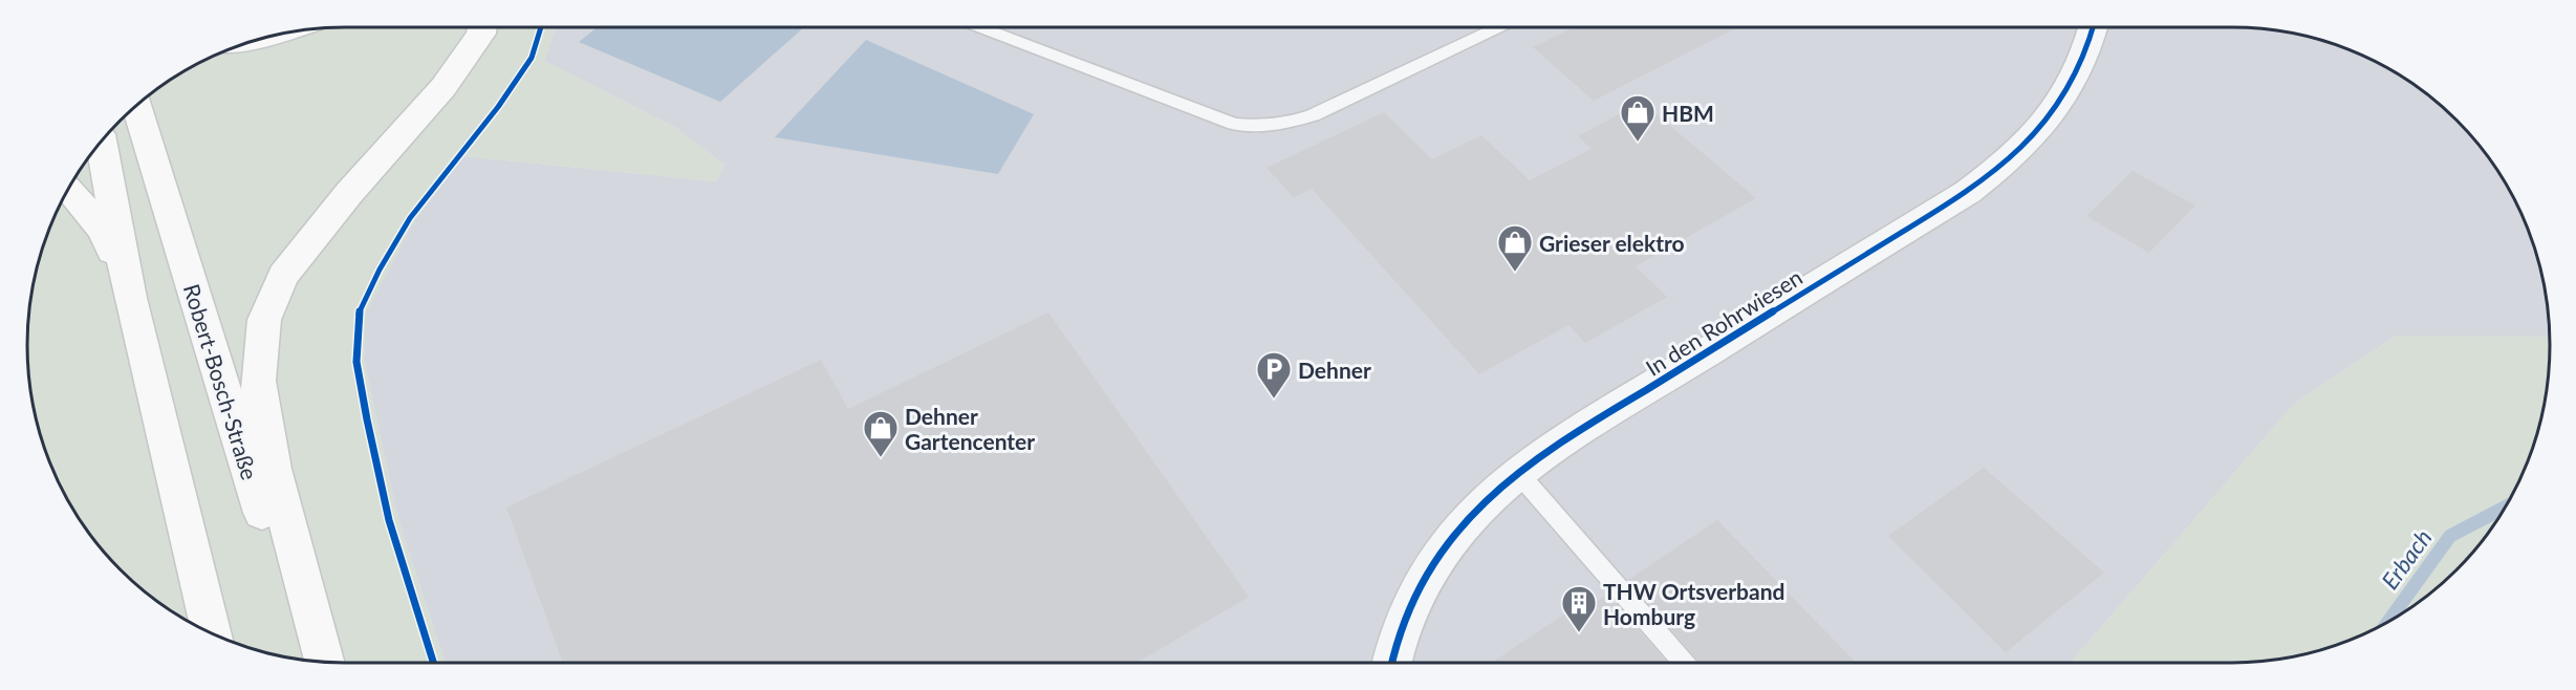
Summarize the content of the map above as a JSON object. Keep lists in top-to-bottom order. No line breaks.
{"streets":{"main road":["Robert-Bosch-Straße"],"street":["In den Rohrwiesen"]},"water":["Erbach"],"places":{"shop":["HBM","Grieser elektro","Dehner Gartencenter"],"parking":["Dehner"],"building":["THW Ortsverband Homburg"]}}
